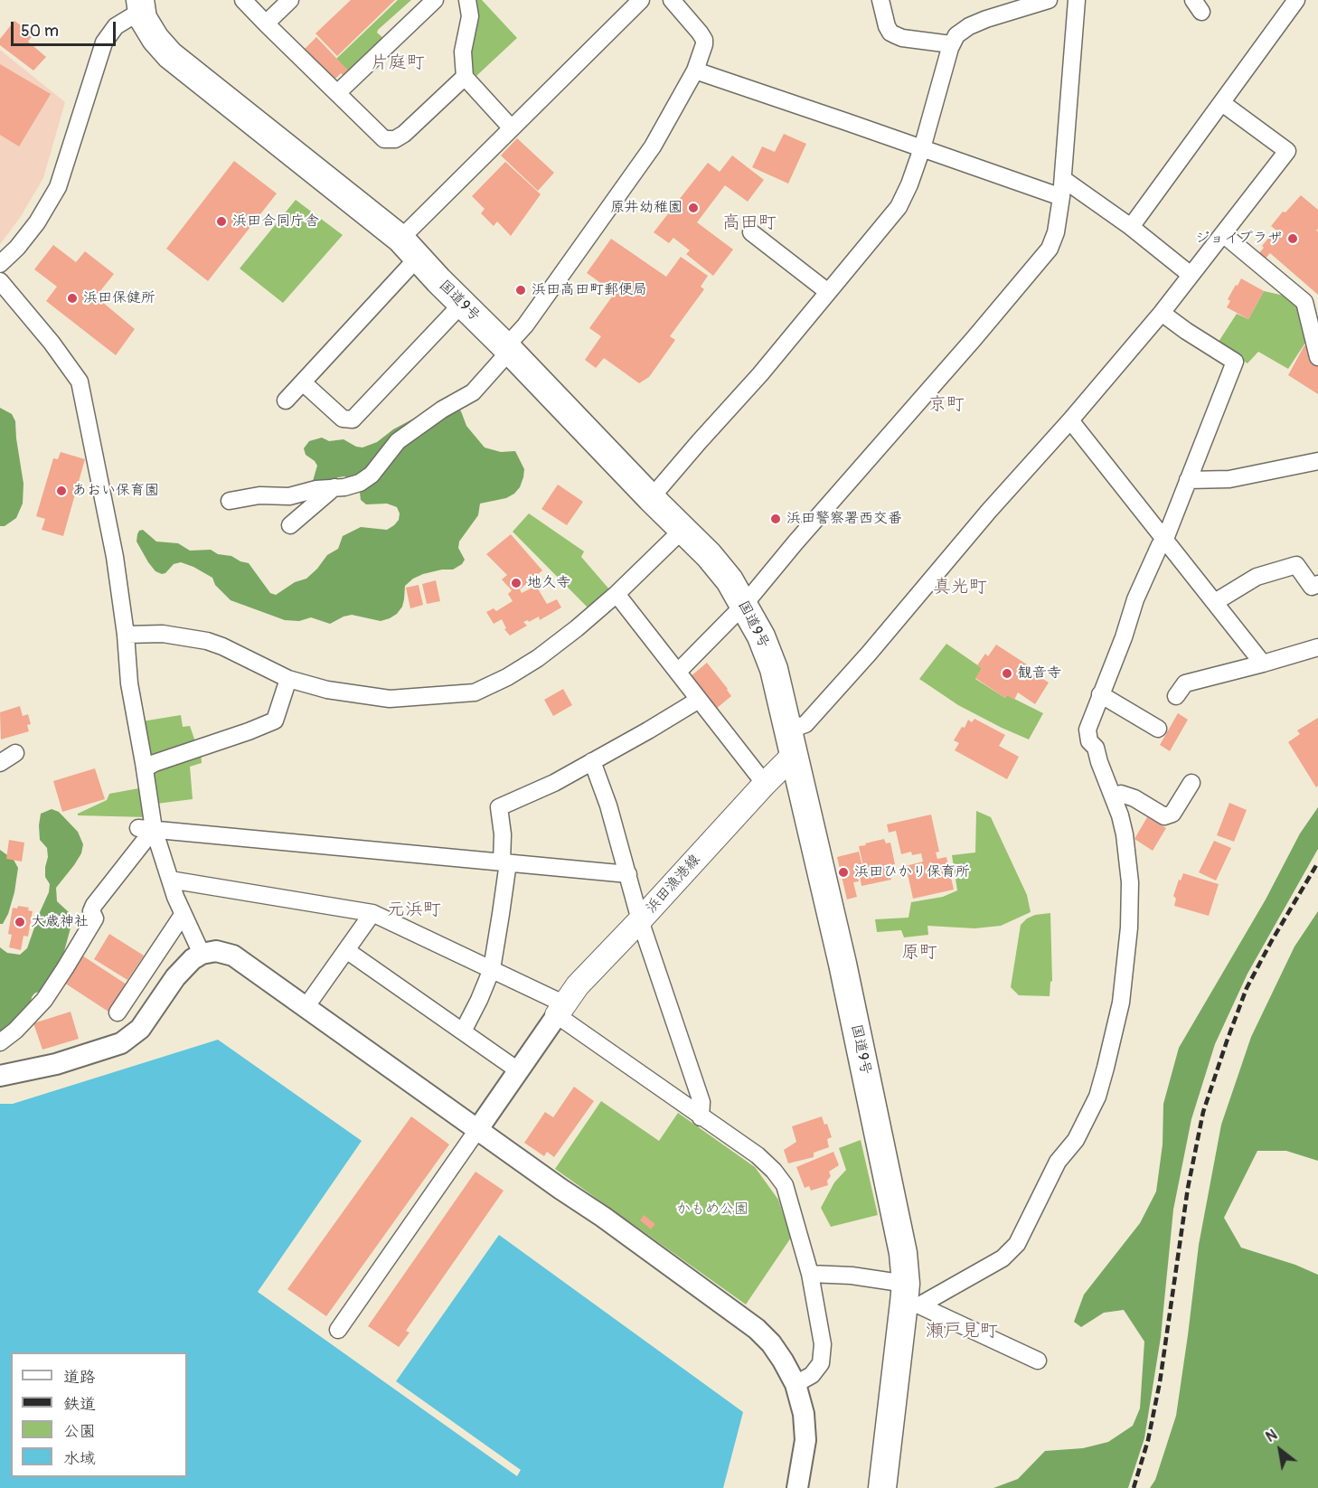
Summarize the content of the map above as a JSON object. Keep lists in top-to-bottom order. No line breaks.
{"streets":{"highway":["国道9号"],"main road":["浜田漁港線"]},"crossings":[["国道9号","浜田漁港線"]],"districts":["片庭町","高田町","京町","真光町","元浜町","原町","瀬戸見町"],"parks":["かもめ公園"],"places":["原井幼稚園","浜田合同庁舎","ジョイプラザ","浜田高田町郵便局","浜田保健所","あおい保育園","浜田警察署西交番","地久寺","観音寺","浜田ひかり保育所","大歳神社"],"legend":["道路","鉄道","公園","水域"],"scale_bar":"50 m","north":"top left"}
